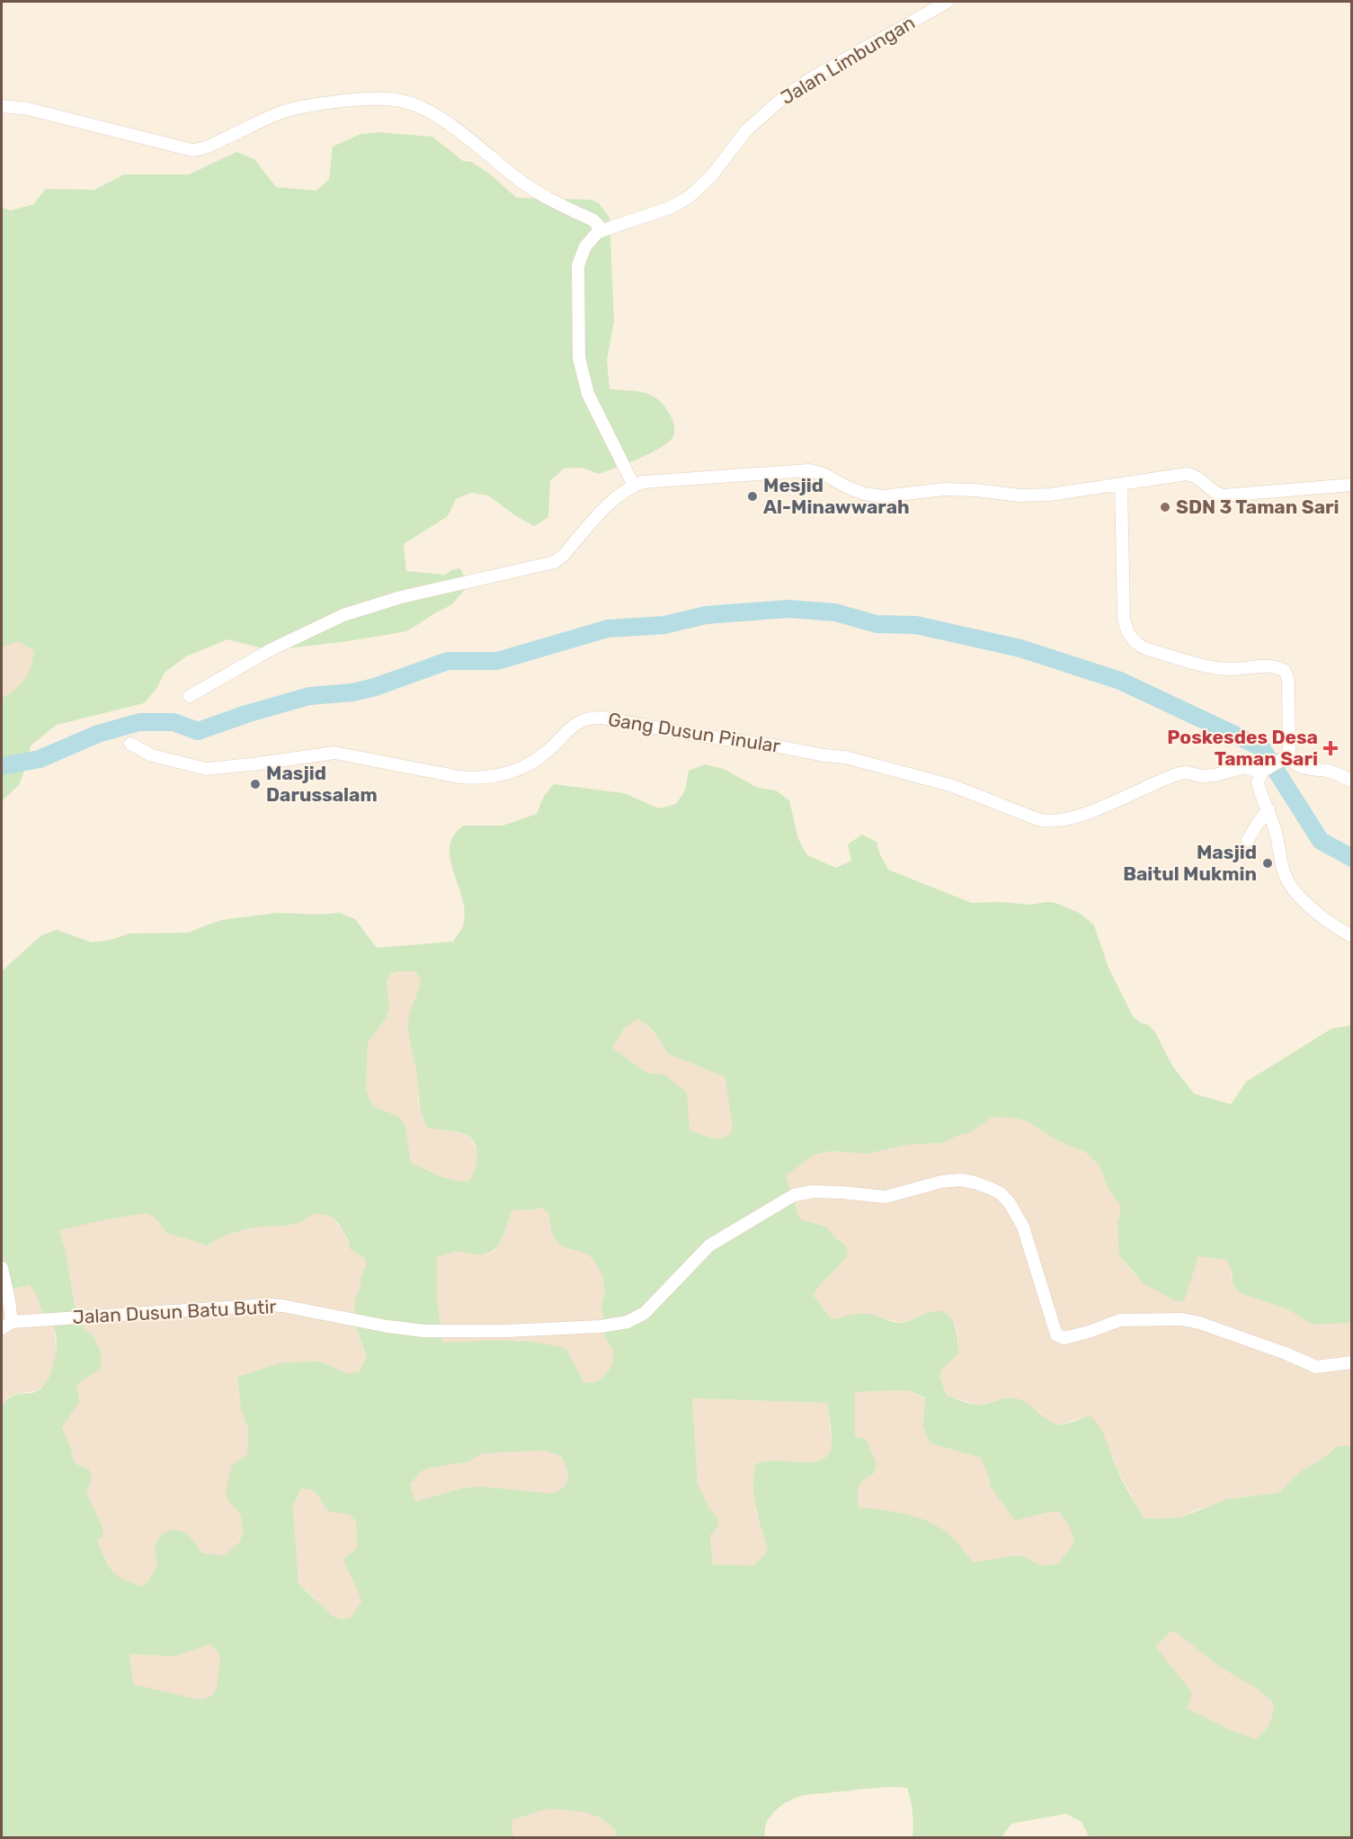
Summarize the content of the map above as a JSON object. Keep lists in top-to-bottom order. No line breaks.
{"streets":{"street":["Jalan Limbungan","Gang Dusun Pinular","Jalan Dusun Batu Butir"]},"places":{"other":["Mesjid Al-Minawwarah","SDN 3 Taman Sari","Masjid Darussalam","Masjid Baitul Mukmin"],"health":["Poskesdes Desa Taman Sari"]}}
